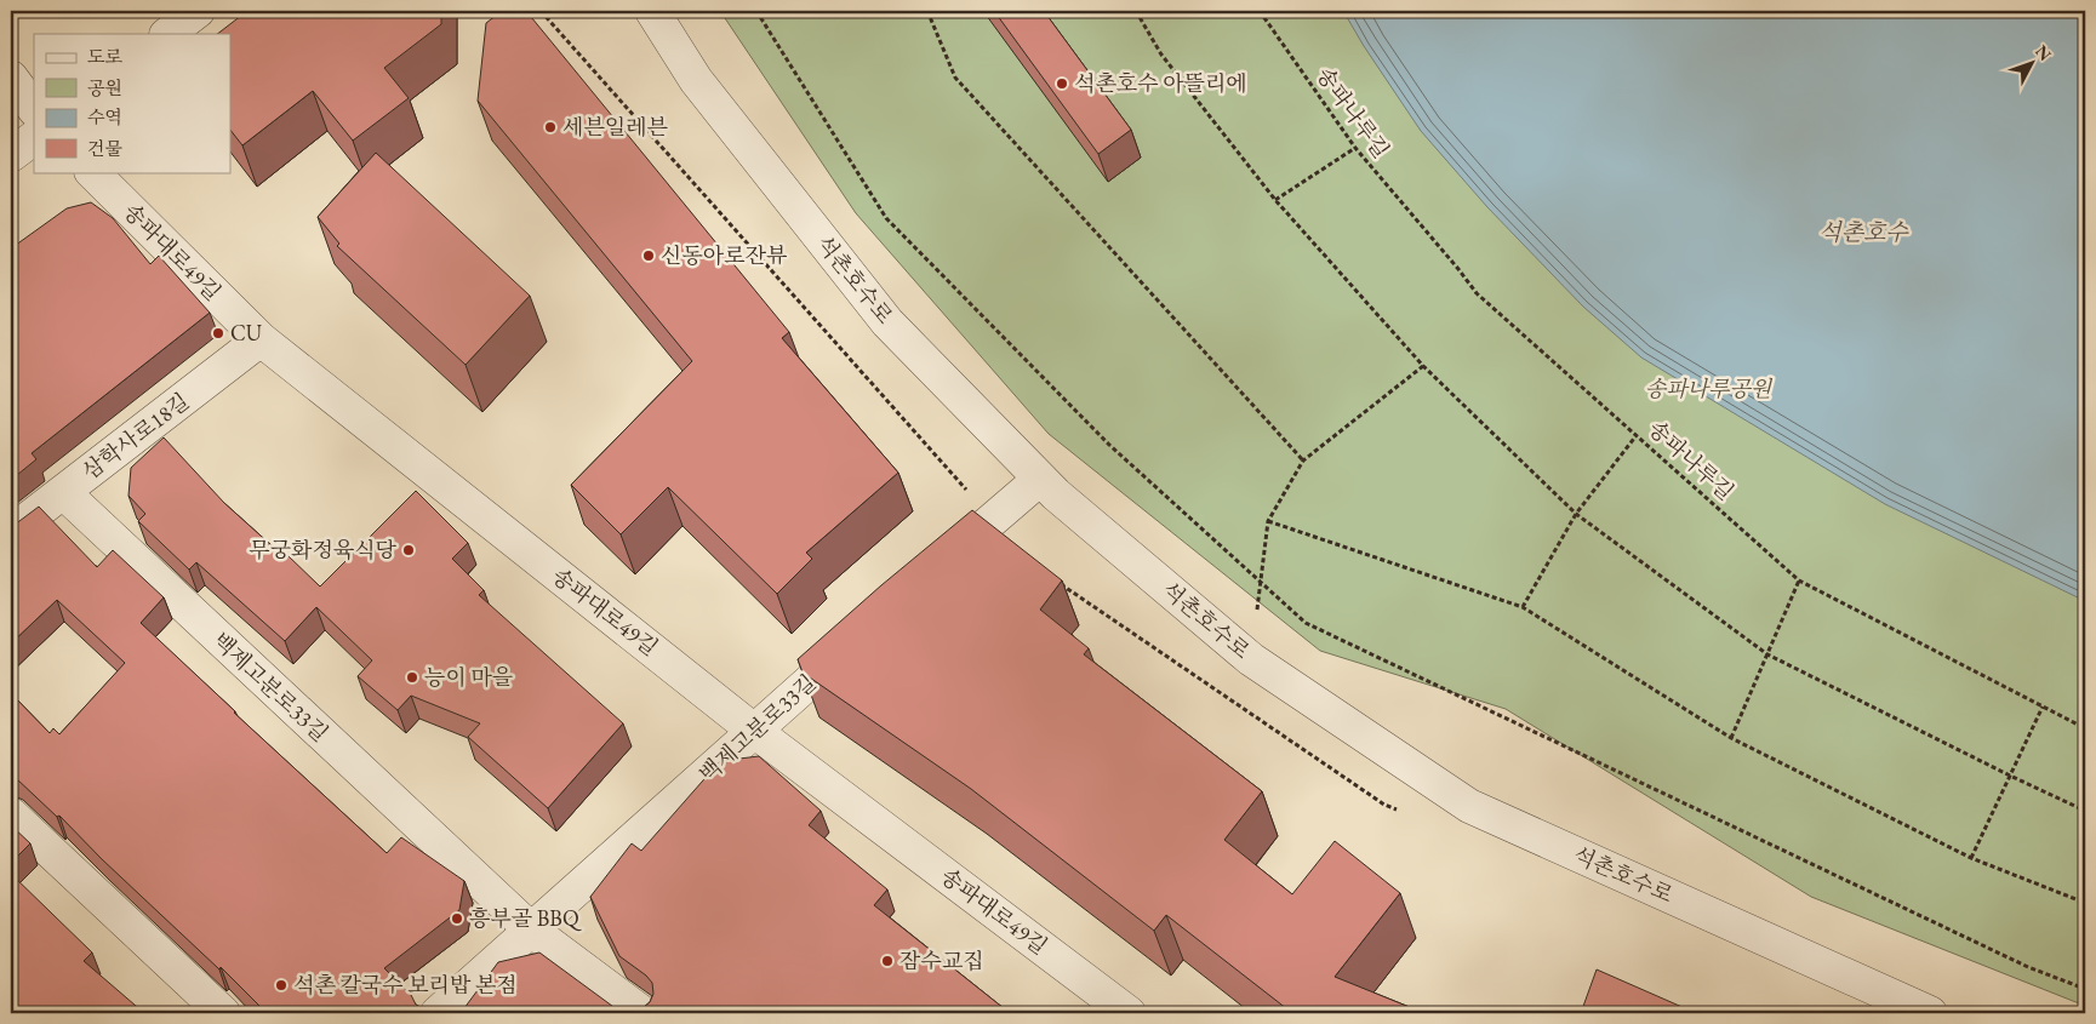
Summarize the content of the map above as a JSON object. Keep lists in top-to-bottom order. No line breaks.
{"streets":{"street":["송파대로49길","석촌호수로","삼학사로18길","백제고분로33길"],"path":["송파나루길"]},"crossings":[["송파대로49길","삼학사로18길"],["송파대로49길","백제고분로33길"],["삼학사로18길","백제고분로33길"]],"water":["석촌호수"],"parks":["송파나루공원"],"places":["석촌호수 아뜰리에","세븐일레븐","신동아로잔뷰","CU","무궁화정육식당","능이 마을","흥부골 BBQ","잠수교집","석촌 칼국수 보리밥 본점"],"legend":["도로","공원","수역","건물"],"north":"top right"}
